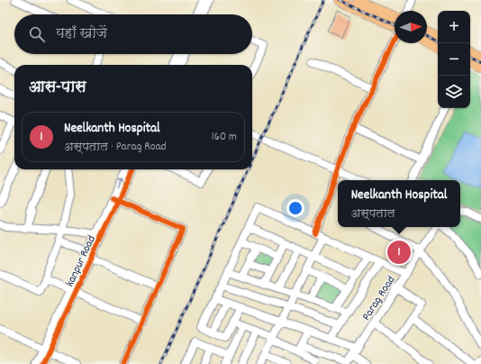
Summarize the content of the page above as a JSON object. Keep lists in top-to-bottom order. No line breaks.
{"streets":{"street":["kanpur Road","Parag Road"]},"north":"right","page":{"map_buttons":["+","−"],"search":"यहाँ खोजें","heading":"आस-पास","list":[{"mark":"1","name":"Neelkanth Hospital","note":"अस्पताल · Parag Road","value":"160 m"}],"popup":["Neelkanth Hospital","अस्पताल"],"pins":"1"}}
